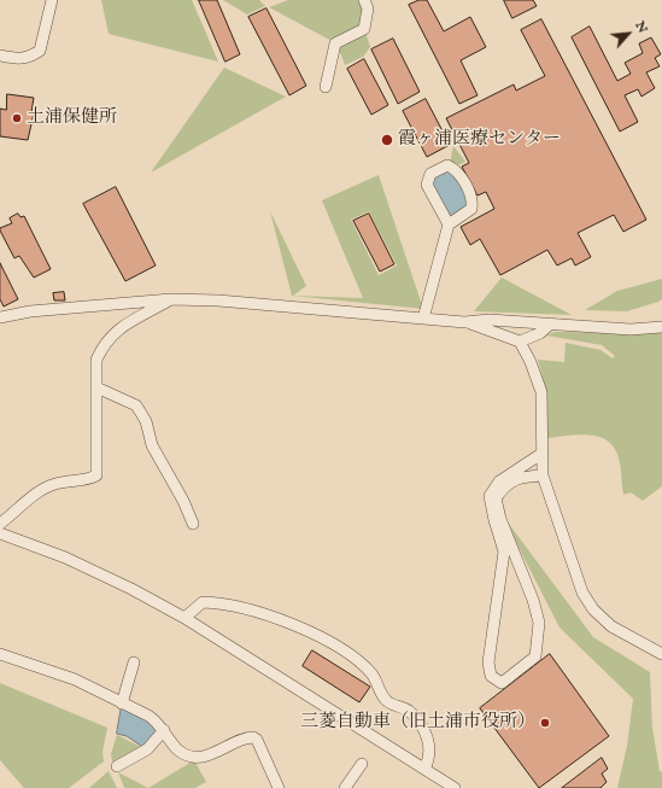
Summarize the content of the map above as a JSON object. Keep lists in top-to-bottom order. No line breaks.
{"places":["土浦保健所","霞ヶ浦医療センター","三菱自動車（旧土浦市役所）"],"north":"top right"}
